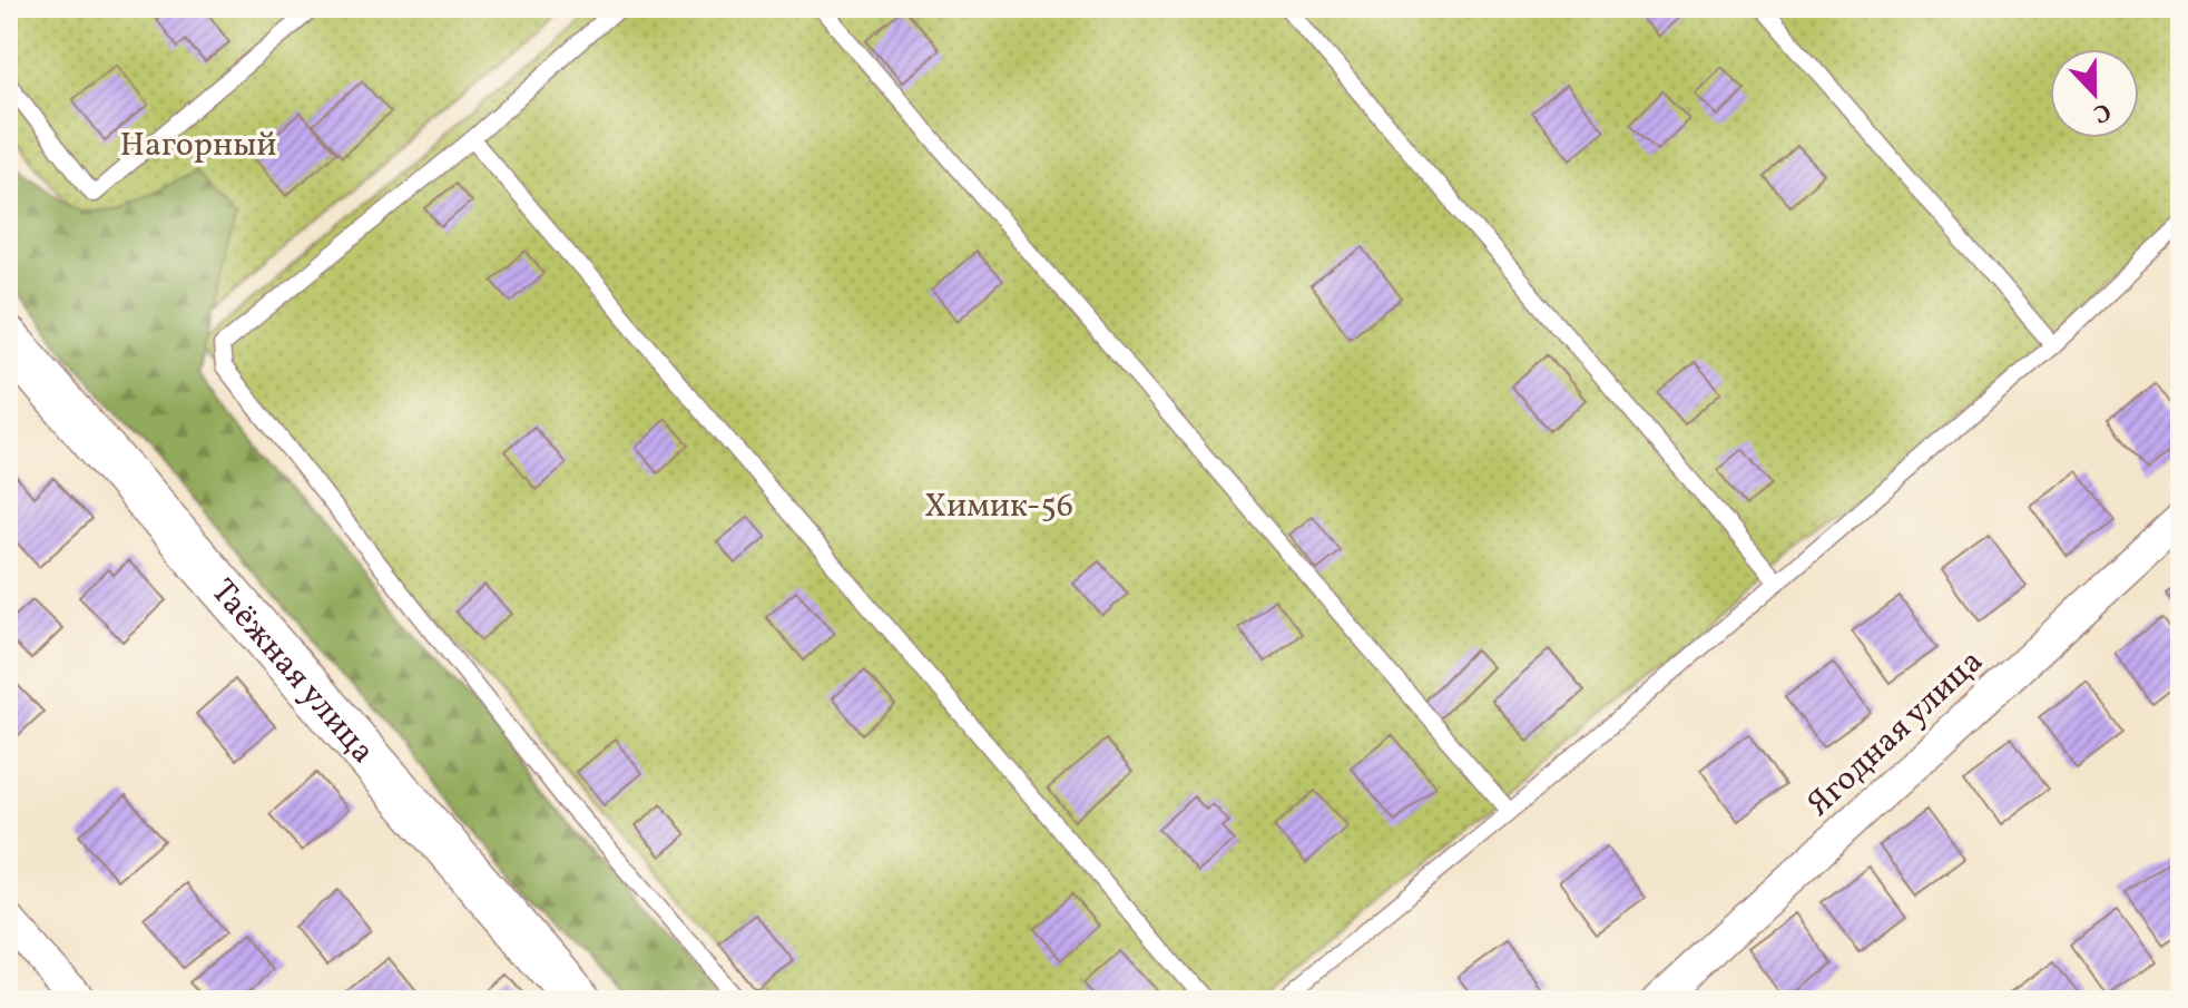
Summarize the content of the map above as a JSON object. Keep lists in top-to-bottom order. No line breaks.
{"streets":{"street":["Таёжная улица","Ягодная улица"]},"parks":["Нагорный","Химик-56"],"north":"bottom"}
